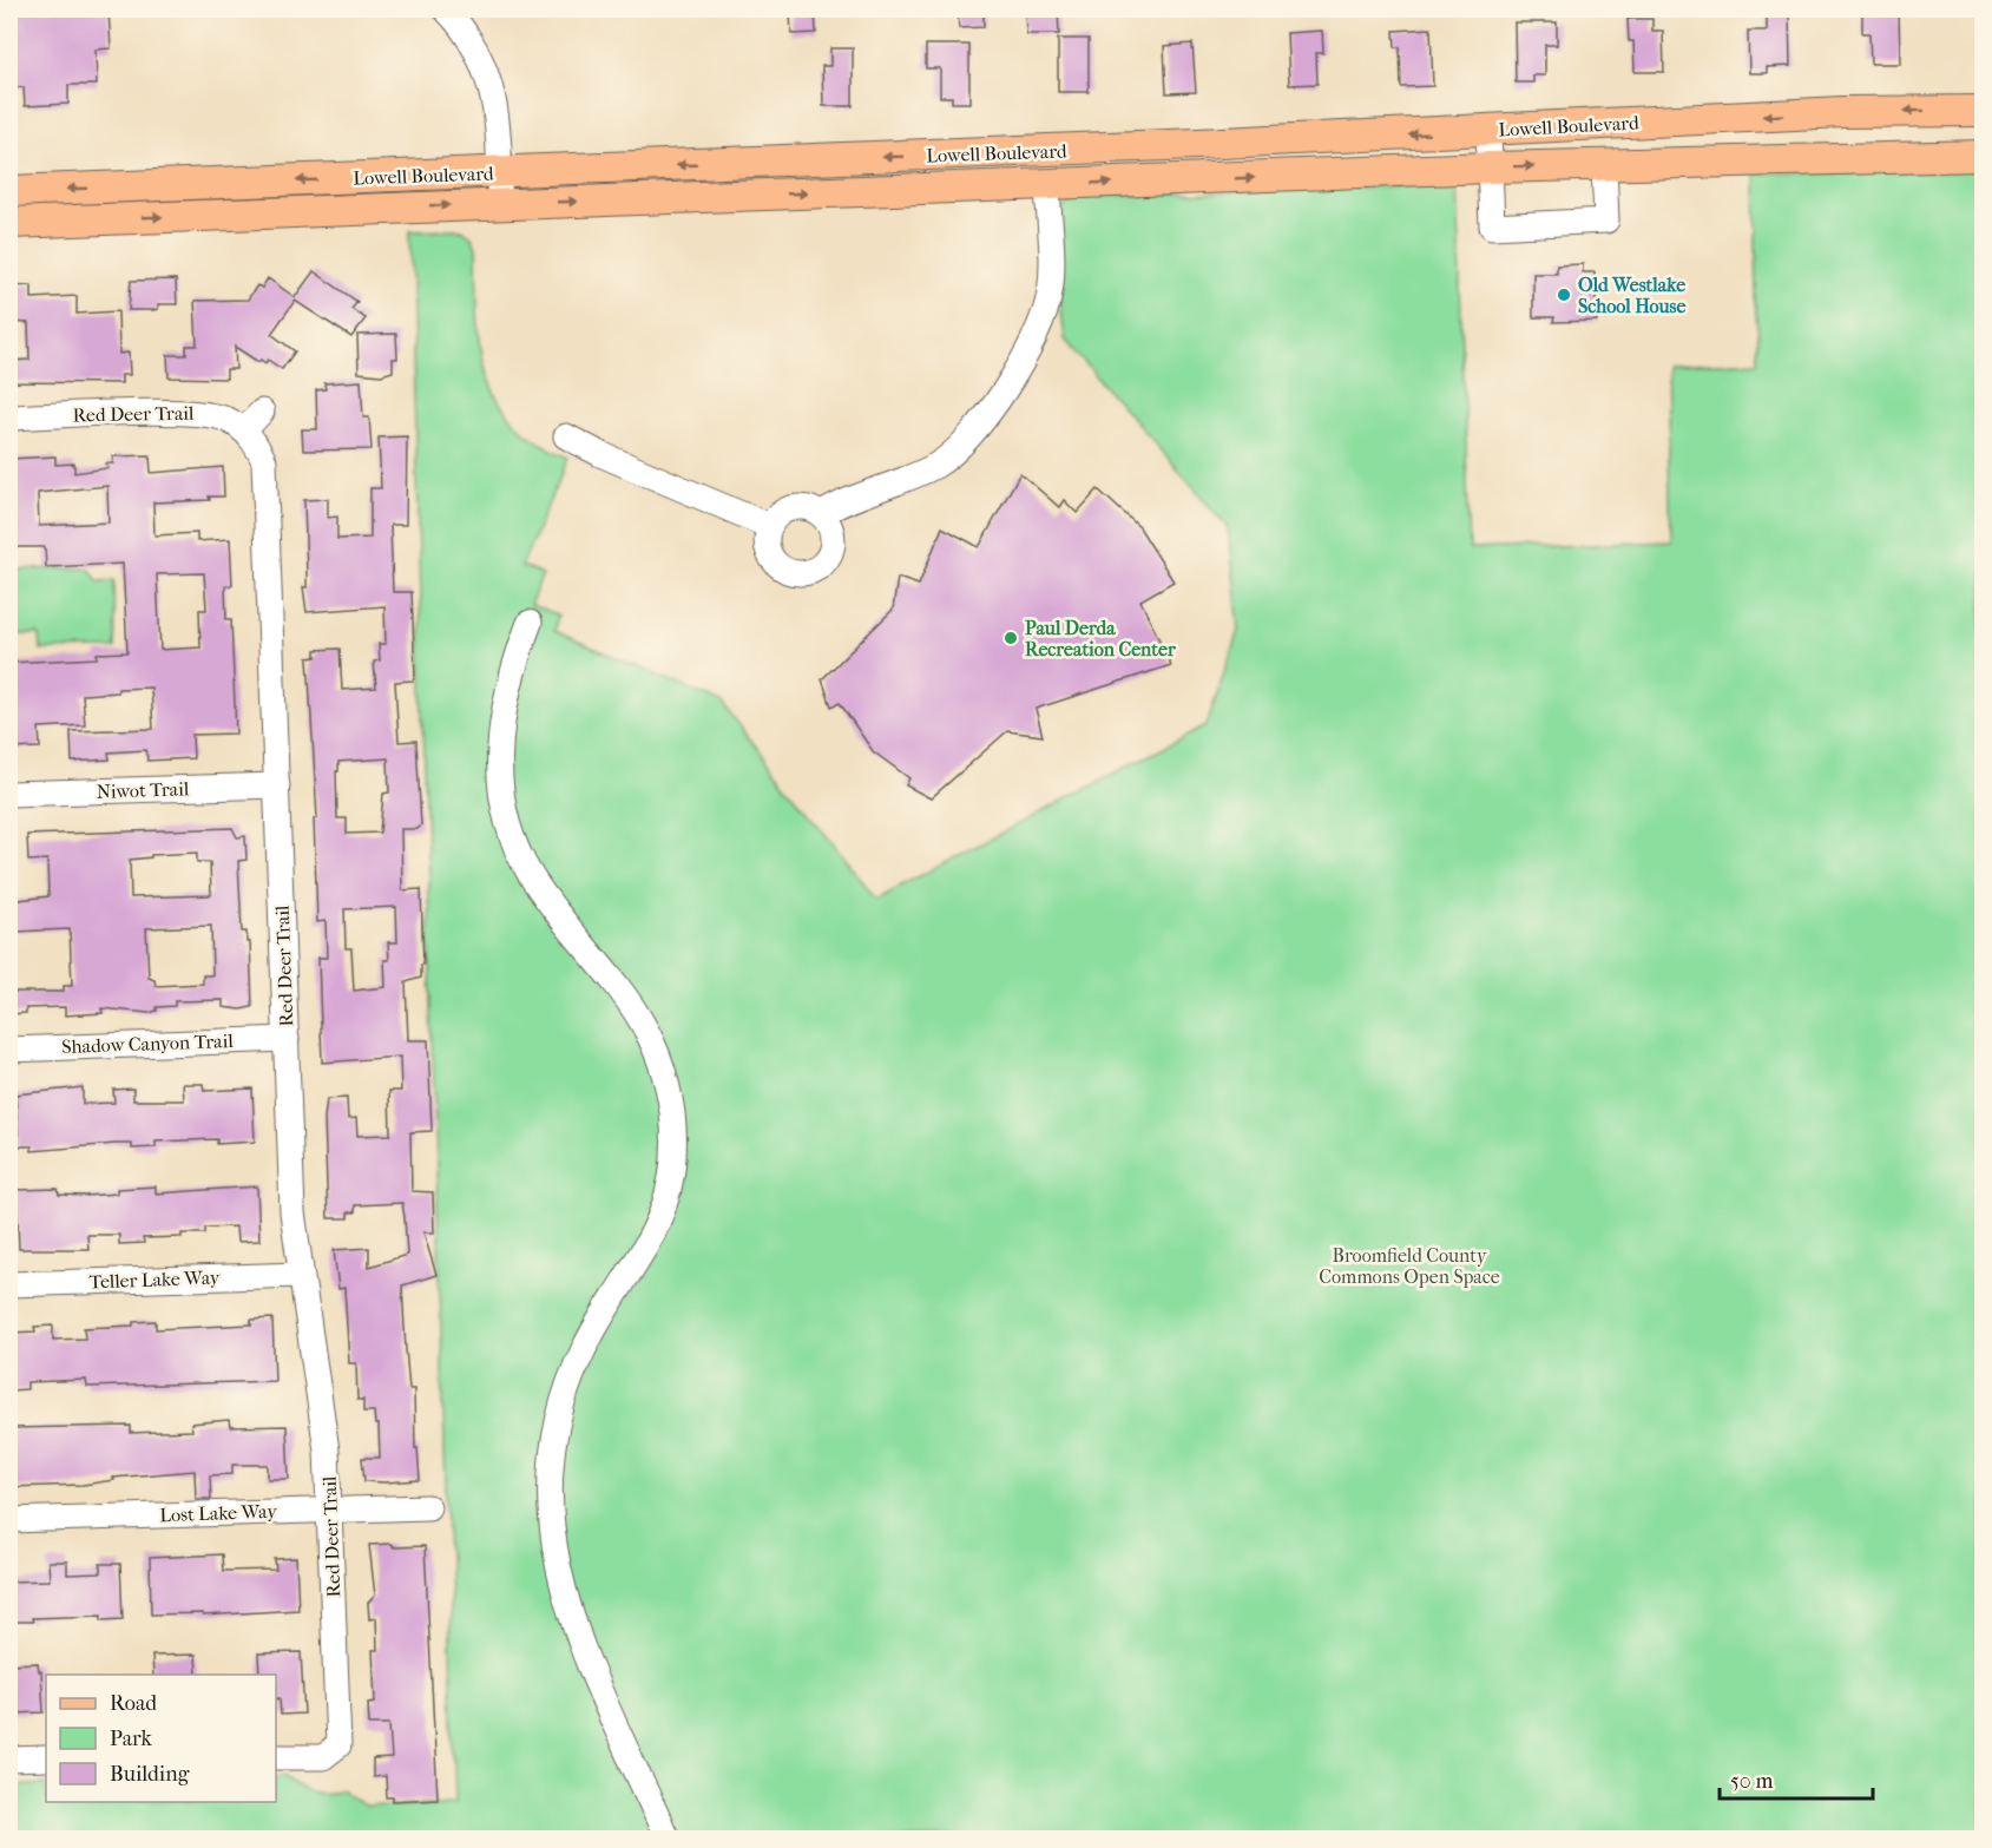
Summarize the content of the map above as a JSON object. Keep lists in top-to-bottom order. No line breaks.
{"streets":{"main road":["Lowell Boulevard"],"street":["Red Deer Trail","Niwot Trail","Shadow Canyon Trail","Teller Lake Way","Lost Lake Way"]},"crossings":[["Red Deer Trail","Niwot Trail"],["Red Deer Trail","Shadow Canyon Trail"],["Red Deer Trail","Teller Lake Way"],["Red Deer Trail","Lost Lake Way"]],"parks":["Broomfield County Commons Open Space"],"places":["Old Westlake School House","Paul Derda Recreation Center"],"legend":["Road","Park","Building"],"scale_bar":"50 m"}
